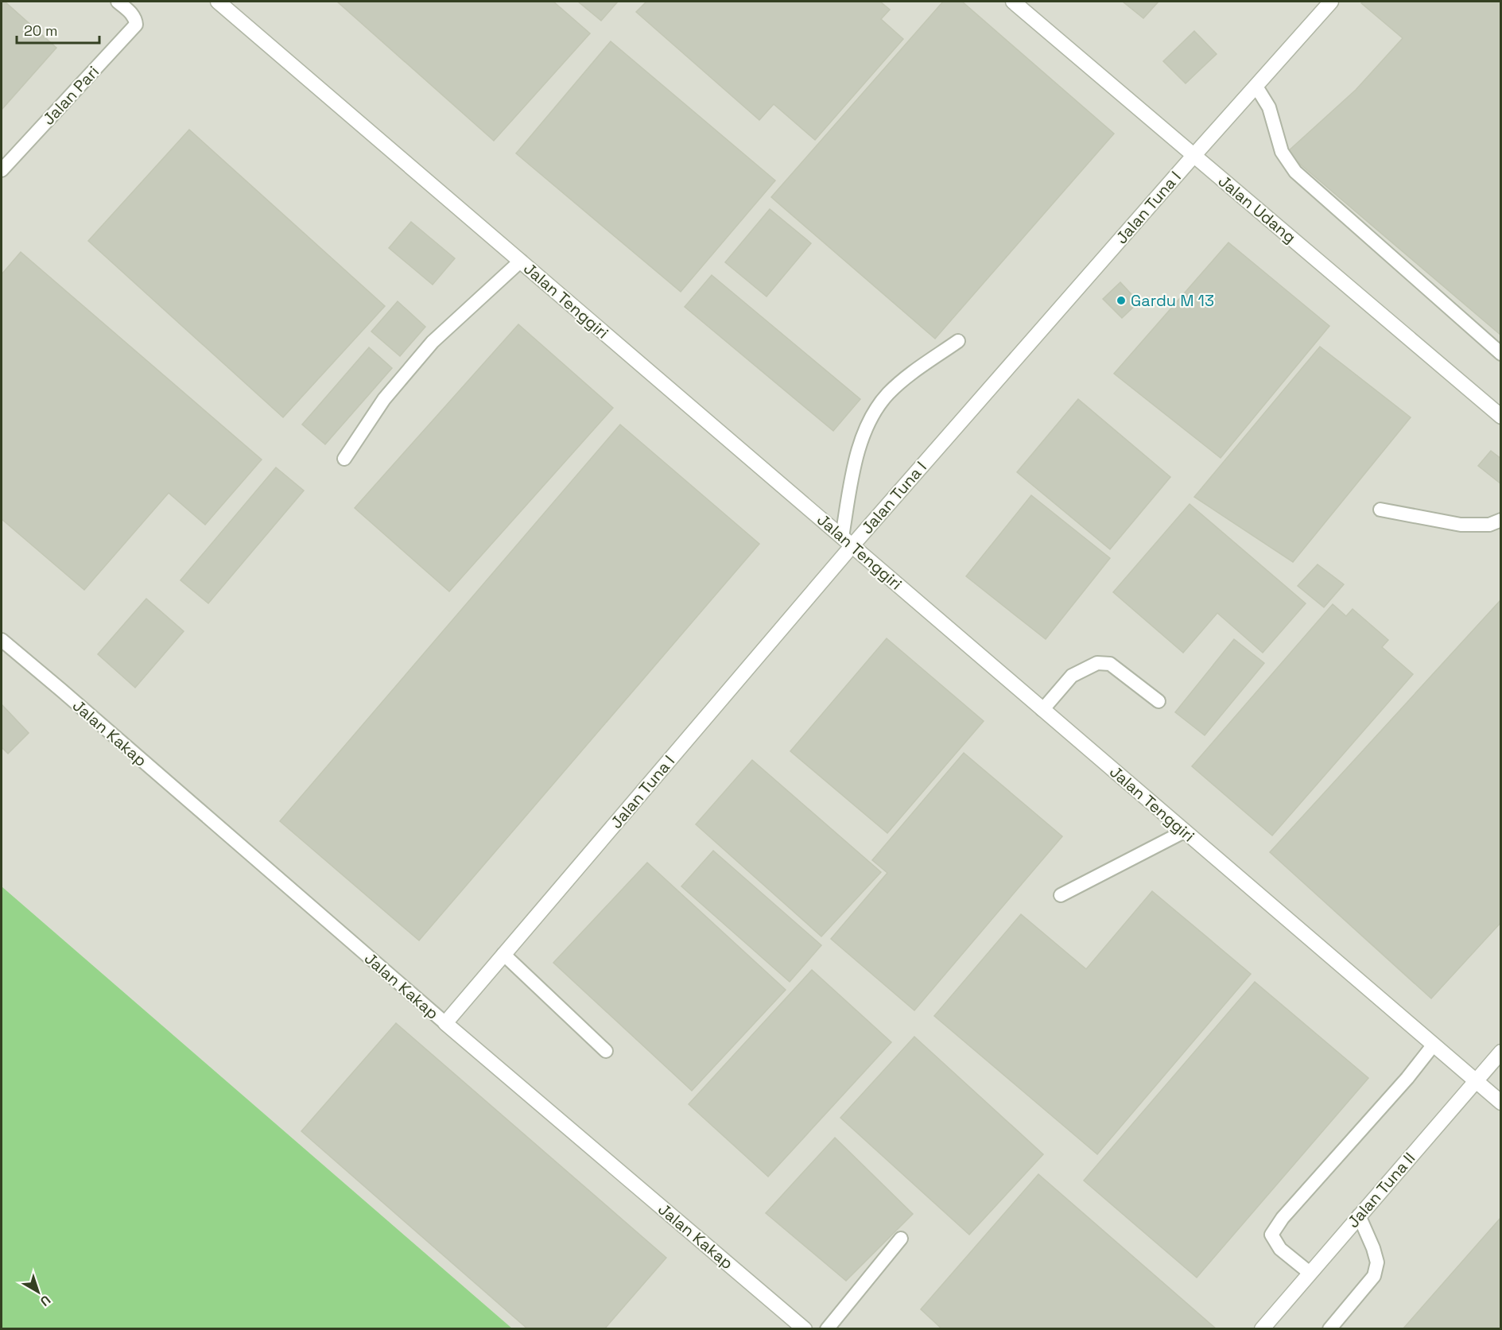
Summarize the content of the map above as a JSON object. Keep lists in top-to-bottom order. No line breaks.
{"streets":{"street":["Jalan Tuna I","Jalan Udang","Jalan Tenggiri","Jalan Kakap","Jalan Tuna II"],"lane":["Jalan Pari"]},"crossings":[["Jalan Tuna I","Jalan Udang"],["Jalan Tuna I","Jalan Tenggiri"],["Jalan Tuna I","Jalan Kakap"],["Jalan Tenggiri","Jalan Tuna II"]],"places":["Gardu M 13"],"scale_bar":"20 m","north":"bottom right"}
